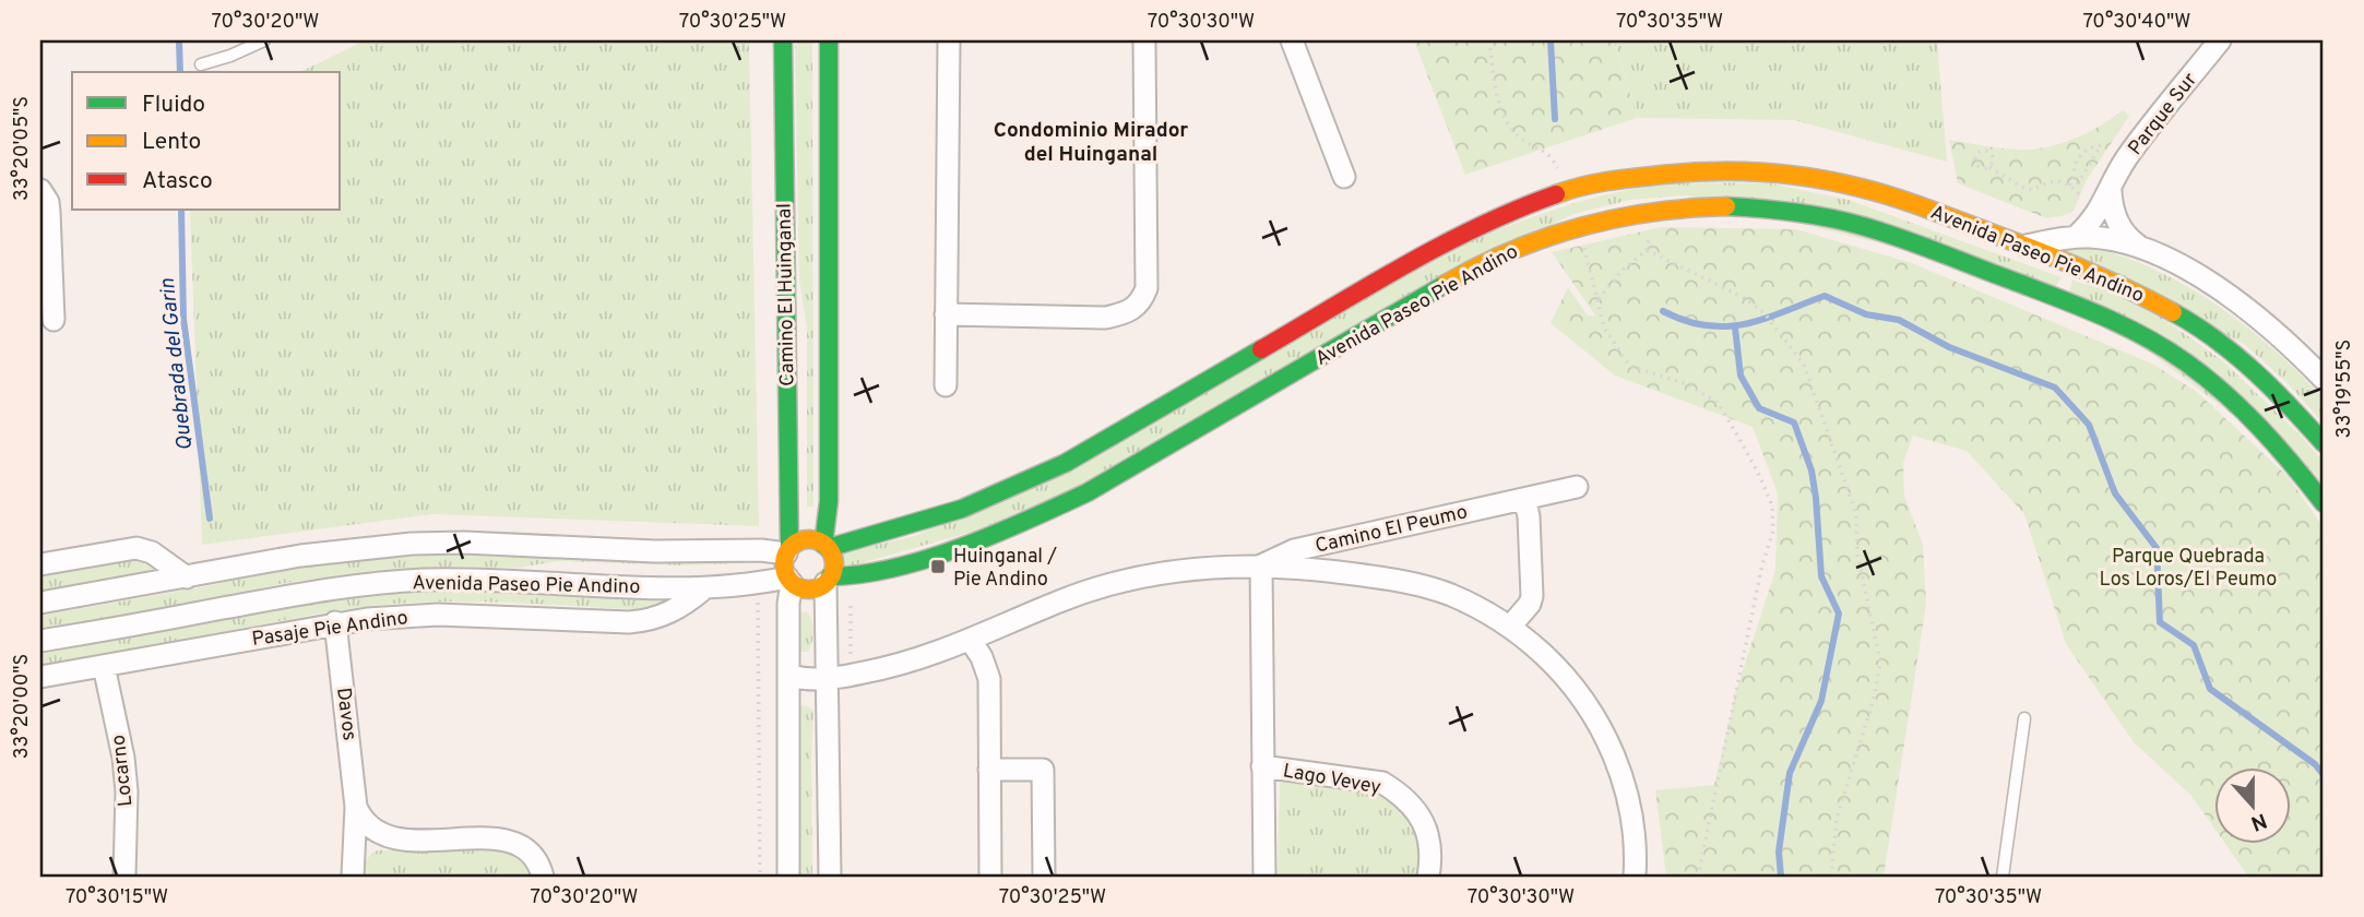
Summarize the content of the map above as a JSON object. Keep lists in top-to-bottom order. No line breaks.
{"streets":{"street":["Parque Sur","Avenida Paseo Pie Andino","Camino El Huinganal","Camino El Peumo","Pasaje Pie Andino","Davos","Locarno","Lago Vevey"]},"crossings":[["Avenida Paseo Pie Andino","Camino El Huinganal"],["Avenida Paseo Pie Andino","Pasaje Pie Andino"],["Camino El Peumo","Lago Vevey"],["Pasaje Pie Andino","Davos"],["Pasaje Pie Andino","Locarno"]],"districts":["Condominio Mirador del Huinganal"],"water":["Quebrada del Garin"],"parks":["Parque Quebrada Los Loros/El Peumo"],"places":{"transit":["Huinganal / Pie Andino"]},"legend":["Fluido","Lento","Atasco"],"north":"bottom","coordinates":["70°30'20\"W","70°30'25\"W","70°30'30\"W","70°30'35\"W","70°30'40\"W","33°20'05\"S","33°19'55\"S","33°20'00\"S","70°30'15\"W"]}
